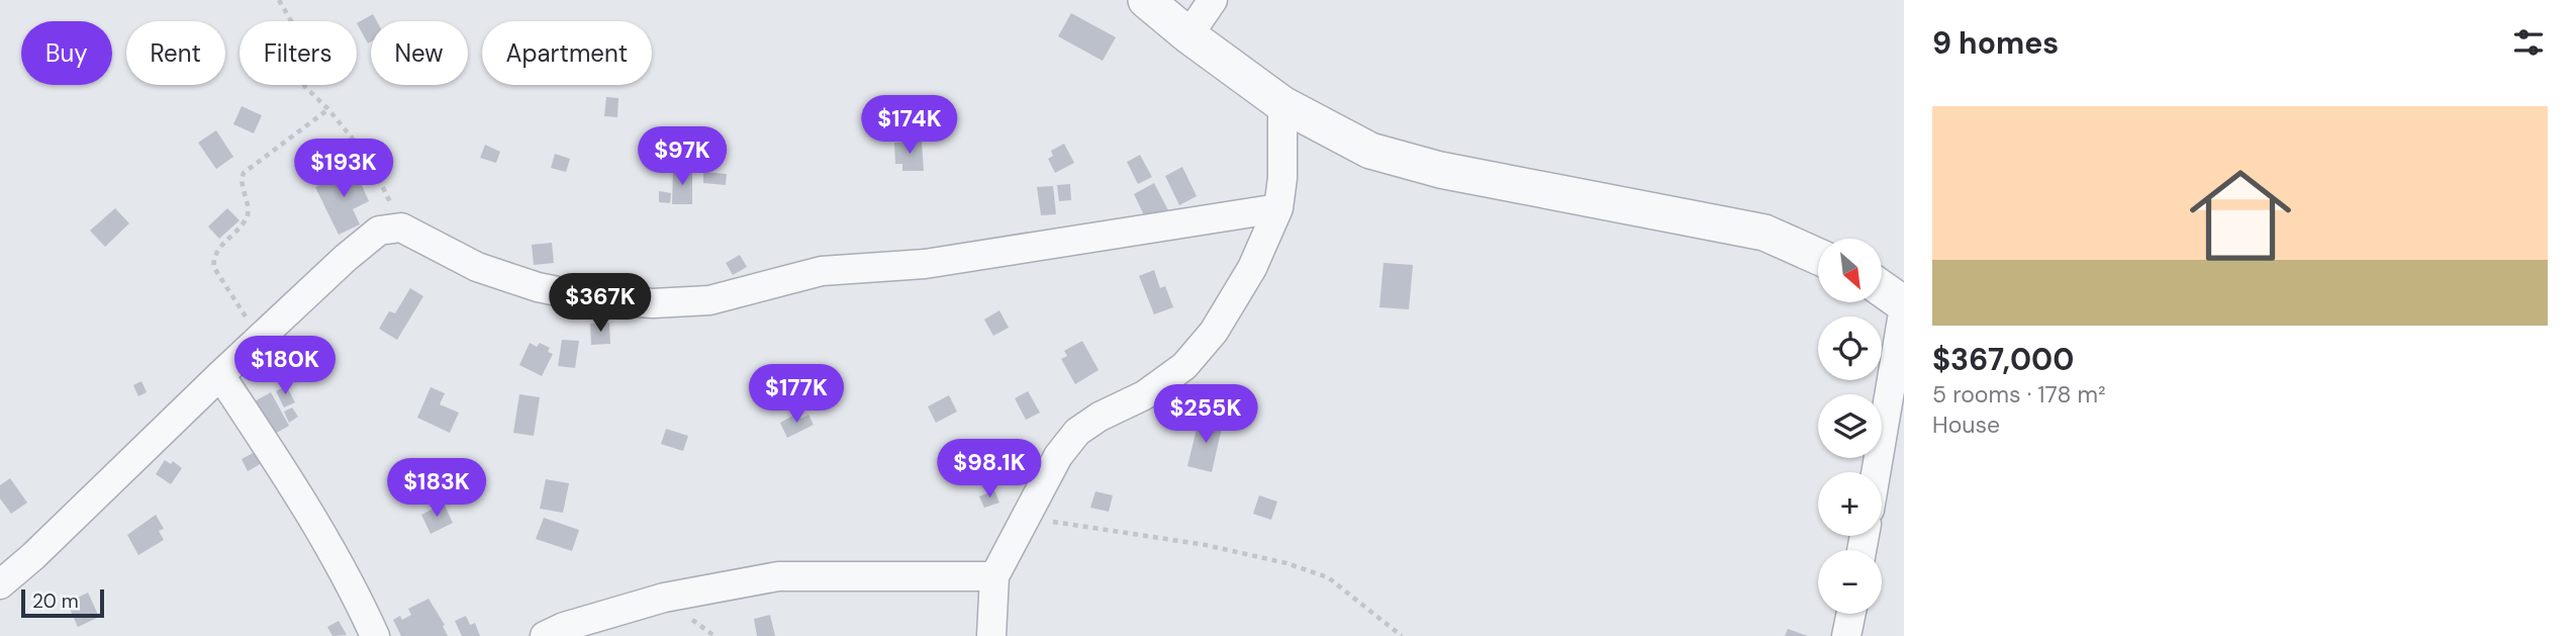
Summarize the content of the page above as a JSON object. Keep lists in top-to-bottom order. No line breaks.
{"scale_bar":"20 m","north":"bottom right","page":{"heading":"9 homes","chip":["Buy","Rent","Filters","New","Apartment"],"list":[{"name":"$367,000","note":"5 rooms · 178 m² · House"}],"price":["$174K","$97K","$193K","$367K","$180K","$177K","$255K","$98.1K","$183K"],"map_buttons":["+","−"],"scale":"20 m"}}
